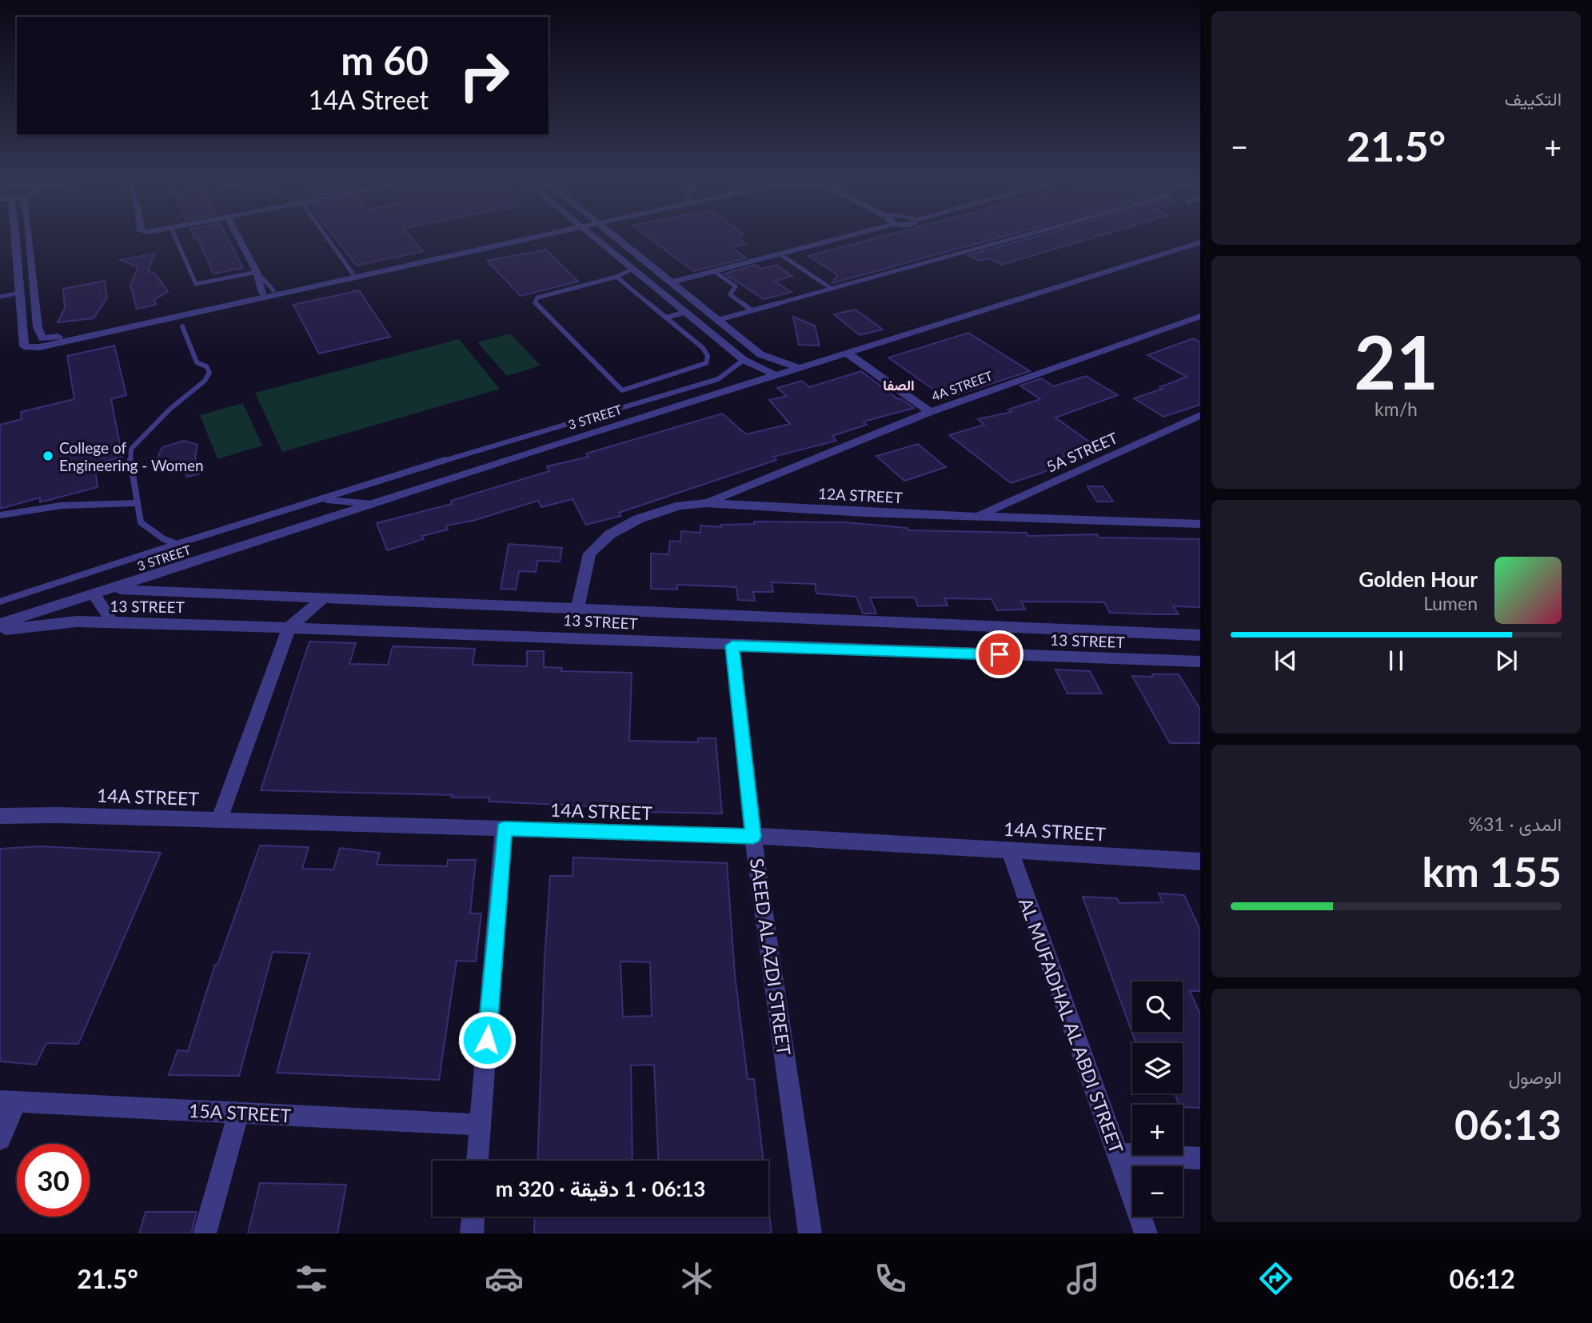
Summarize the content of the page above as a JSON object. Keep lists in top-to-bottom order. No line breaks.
{"streets":{"street":["4A STREET","3 STREET","5A STREET","12A STREET","13 STREET","14A STREET","SAEED AL AZDI STREET","AL MUFADHAL AL ABDI STREET","15A STREET"]},"crossings":[["4A STREET","12A STREET"],["3 STREET","13 STREET"],["5A STREET","12A STREET"],["12A STREET","13 STREET"],["13 STREET","SAEED AL AZDI STREET"],["14A STREET","SAEED AL AZDI STREET"],["14A STREET","AL MUFADHAL AL ABDI STREET"]],"districts":["الصفا"],"places":["College of Engineering - Women"],"page":{"tile":["التكييف",["21","km/h"],["المدى · 31%","155 km"],["الوصول","06:13"]],"turn":["60 m","14A Street"],"heat":["−","21.5°","+"],"song":["Golden Hour","Lumen"],"map_buttons":["+","−"],"limit":"30","trip":"06:13 · 1 دقيقة · 320 m","tabs":["06:12","21.5°"]}}
